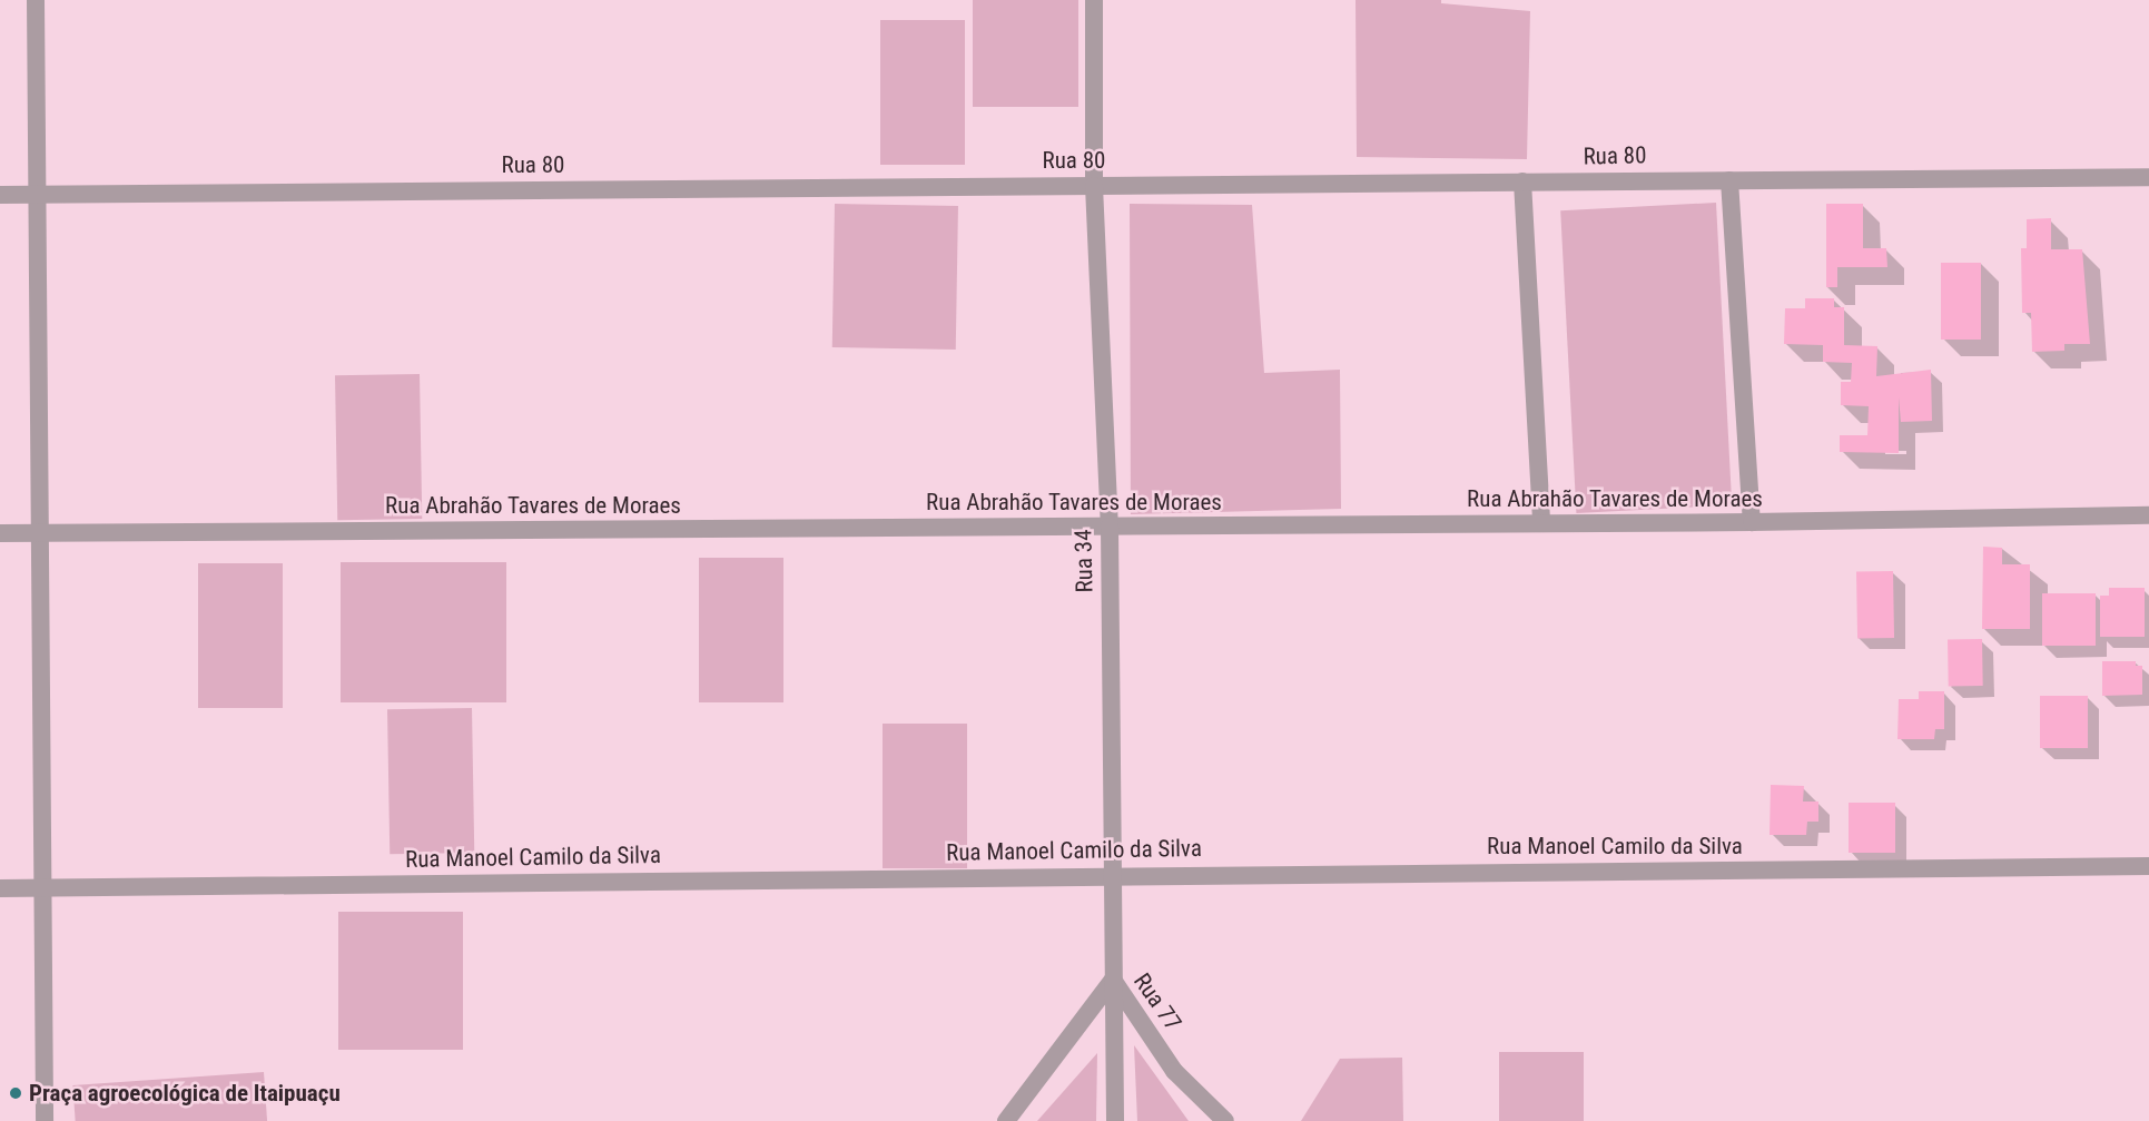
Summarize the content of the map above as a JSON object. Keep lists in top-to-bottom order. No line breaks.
{"streets":{"street":["Rua 80","Rua Abrahão Tavares de Moraes","Rua 34","Rua Manoel Camilo da Silva","Rua 77"]},"crossings":[["Rua 80","Rua 34"],["Rua Abrahão Tavares de Moraes","Rua 34"],["Rua 34","Rua Manoel Camilo da Silva"],["Rua 34","Rua 77"]],"places":["Praça agroecológica de Itaipuaçu"]}
